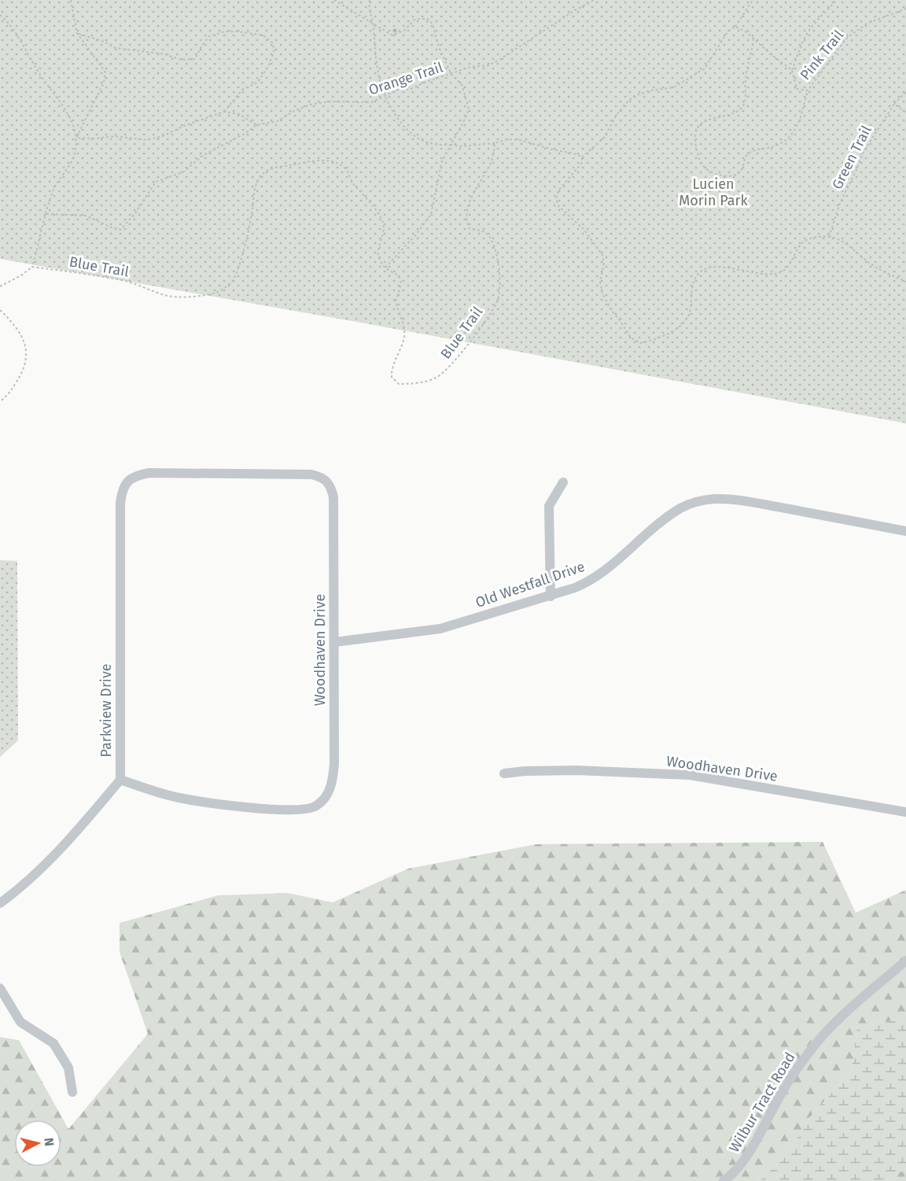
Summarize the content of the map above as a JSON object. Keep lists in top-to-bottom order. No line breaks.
{"streets":{"street":["Old Westfall Drive","Woodhaven Drive","Parkview Drive","Wilbur Tract Road"],"path":["Pink Trail","Orange Trail","Green Trail","Blue Trail"]},"crossings":[["Old Westfall Drive","Woodhaven Drive"],["Woodhaven Drive","Parkview Drive"]],"parks":["Lucien Morin Park"],"north":"right"}
